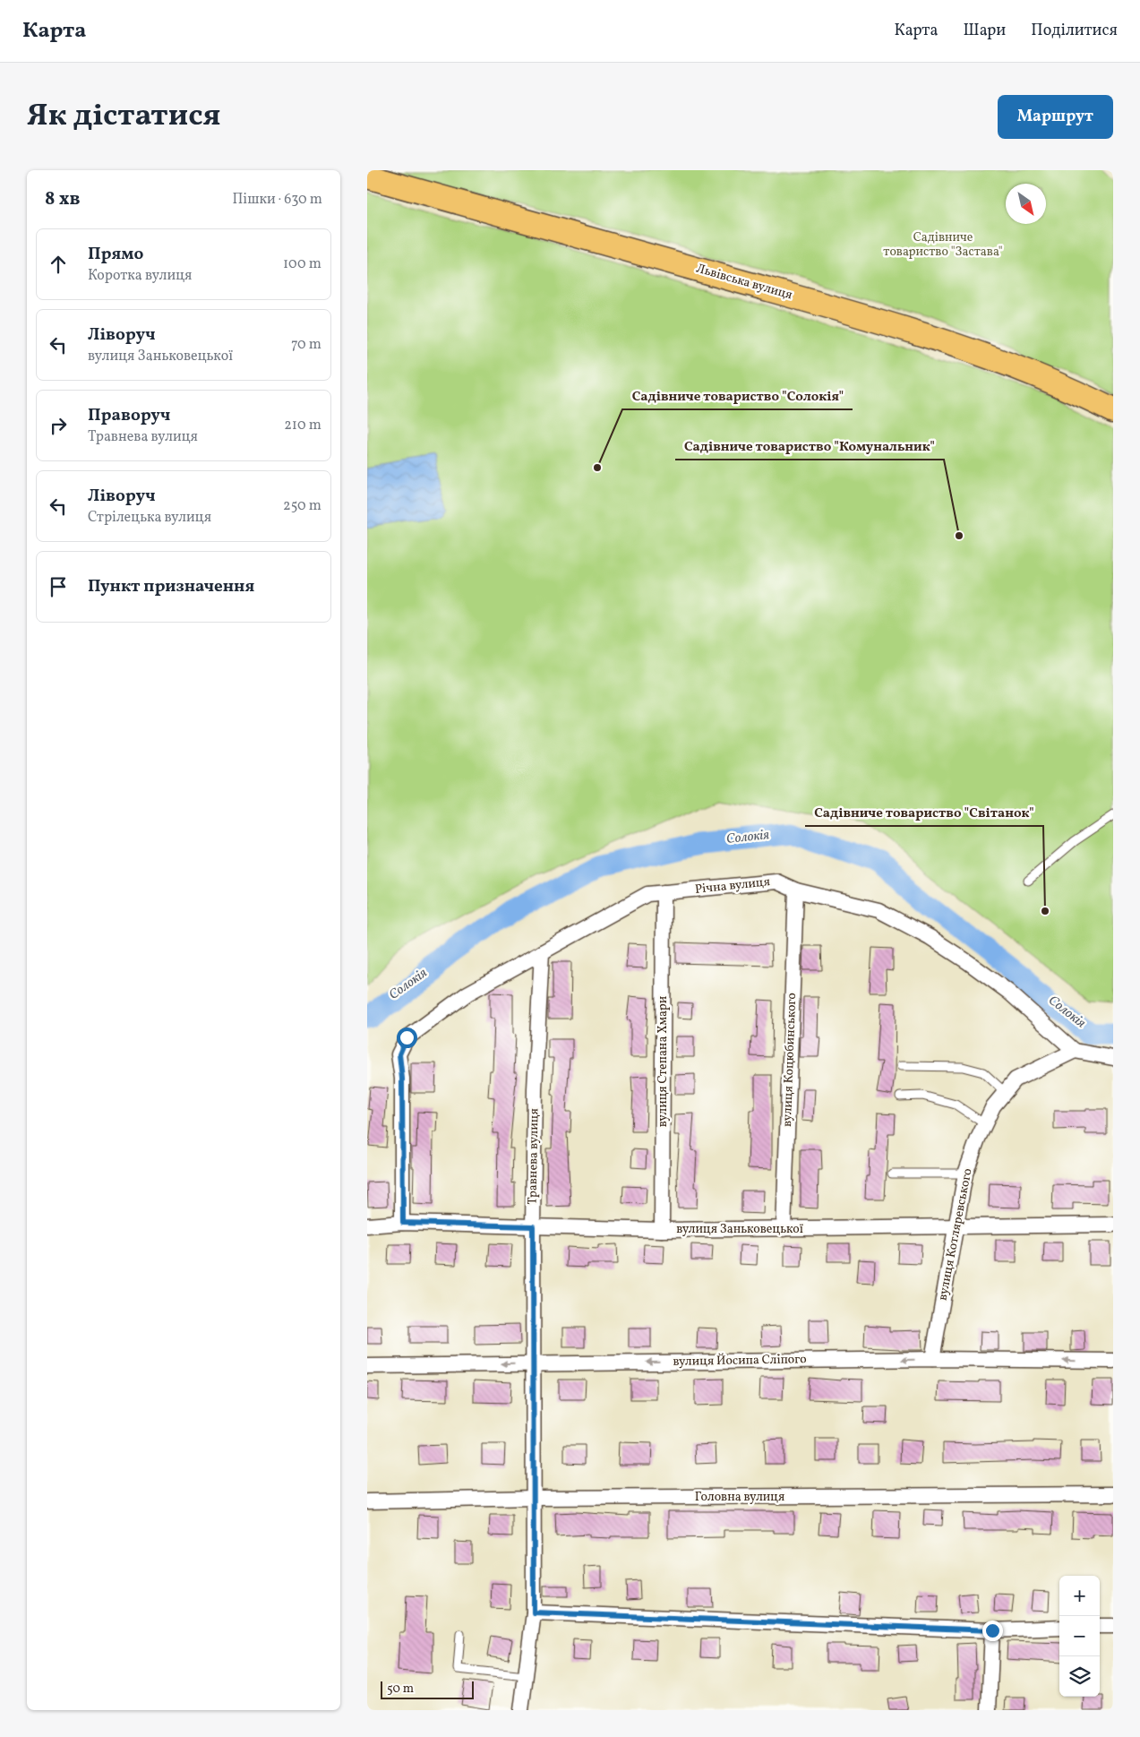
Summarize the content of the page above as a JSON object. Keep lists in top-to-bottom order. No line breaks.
{"streets":{"main road":["Львівська вулиця"],"street":["Річна вулиця","вулиця Коцюбинського","вулиця Степана Хмари","Травнева вулиця","вулиця Заньковецької","вулиця Котляревського","вулиця Йосипа Сліпого","Головна вулиця"]},"crossings":[["Річна вулиця","вулиця Коцюбинського"],["Річна вулиця","вулиця Степана Хмари"],["Річна вулиця","Травнева вулиця"],["Річна вулиця","вулиця Заньковецької"],["Річна вулиця","вулиця Котляревського"],["вулиця Коцюбинського","вулиця Заньковецької"],["вулиця Степана Хмари","вулиця Заньковецької"],["Травнева вулиця","вулиця Заньковецької"],["Травнева вулиця","вулиця Йосипа Сліпого"],["Травнева вулиця","Головна вулиця"],["вулиця Заньковецької","вулиця Котляревського"],["вулиця Котляревського","вулиця Йосипа Сліпого"]],"one_way":["вулиця Йосипа Сліпого"],"water":["Солокія"],"parks":["Садівниче товариство \"Застава\""],"places":["Садівниче товариство \"Солокія\"","Садівниче товариство \"Комунальник\"","Садівниче товариство \"Світанок\""],"scale_bar":"50 m","north":"bottom right","page":{"header":"Карта","nav":["Карта","Шари","Поділитися"],"title":"Як дістатися","buttons":"Маршрут","heading":["8 хв","Пішки · 630 m"],"list":[["Прямо","Коротка вулиця","100 m"],["Ліворуч","вулиця Заньковецької","70 m"],["Праворуч","Травнева вулиця","210 m"],["Ліворуч","Стрілецька вулиця","250 m"],"Пункт призначення"],"map_buttons":["+","−"],"scale":"50 m"}}
